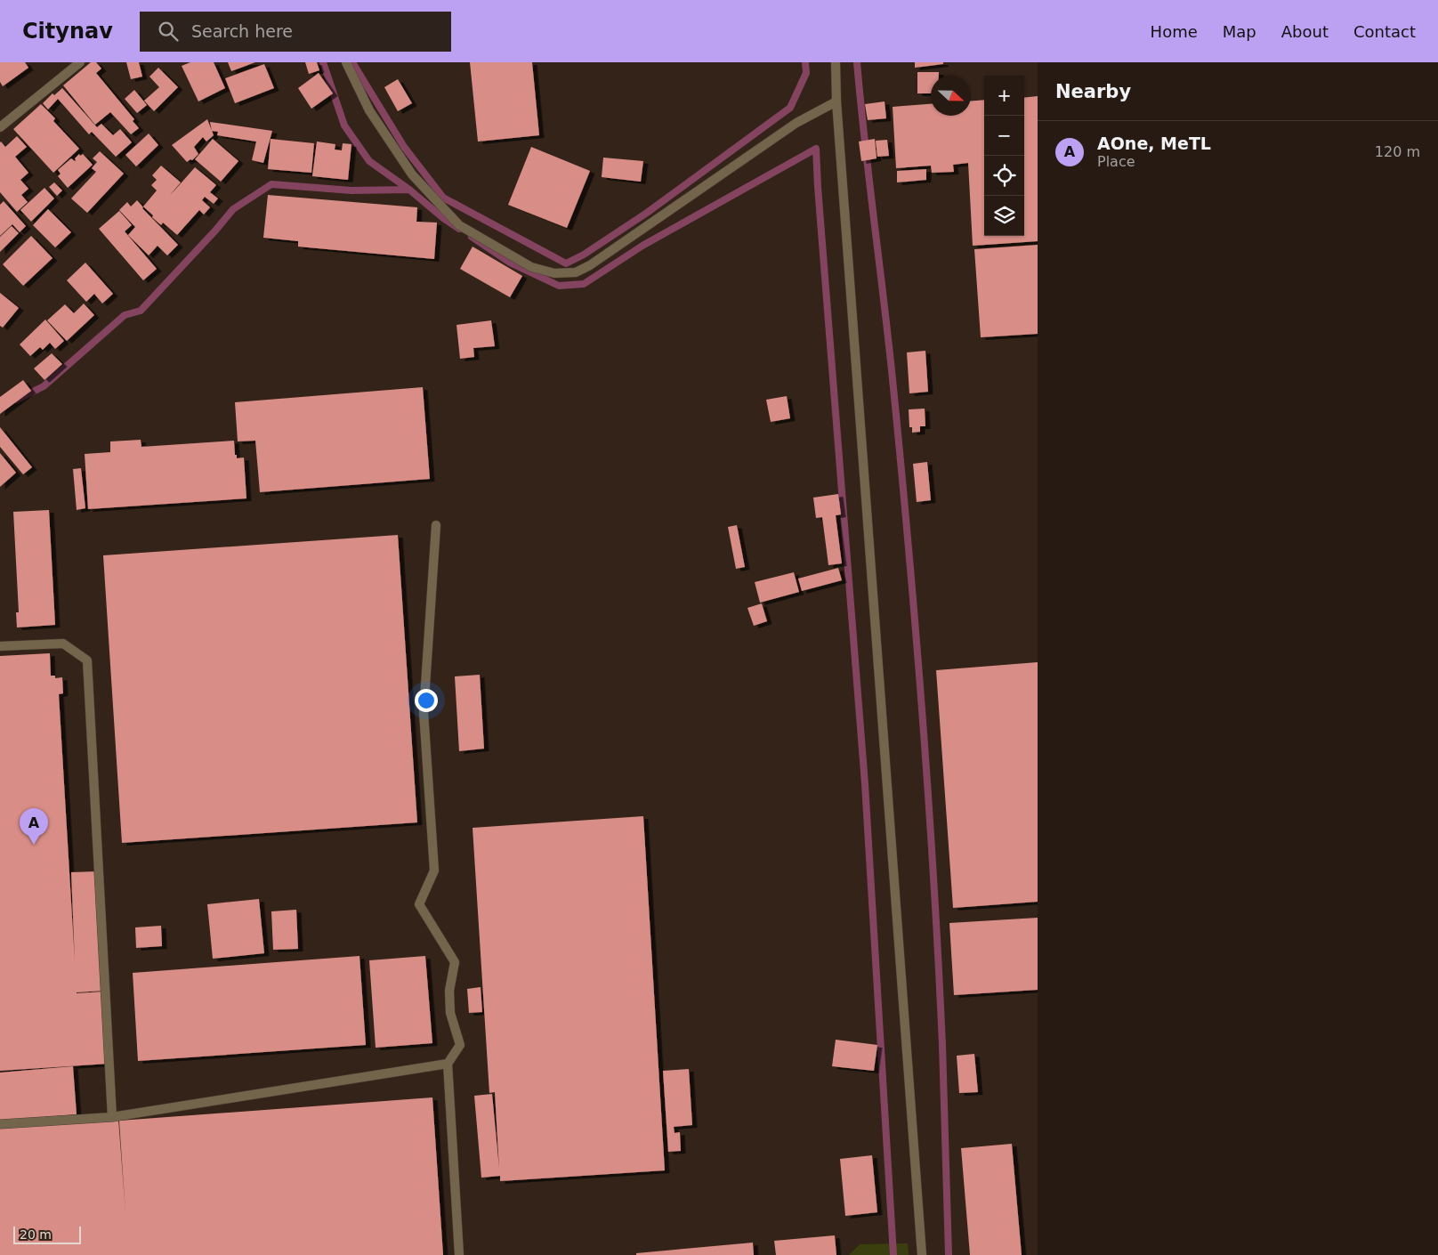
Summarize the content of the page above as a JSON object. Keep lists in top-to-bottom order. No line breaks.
{"scale_bar":"20 m","north":"right","page":{"header":"Citynav","search":"Search here","nav":["Home","Map","About","Contact"],"heading":"Nearby","map_buttons":["+","−"],"list":[{"mark":"A","name":"AOne, MeTL","note":"Place","value":"120 m"}],"pins":"A","scale":"20 m"}}
